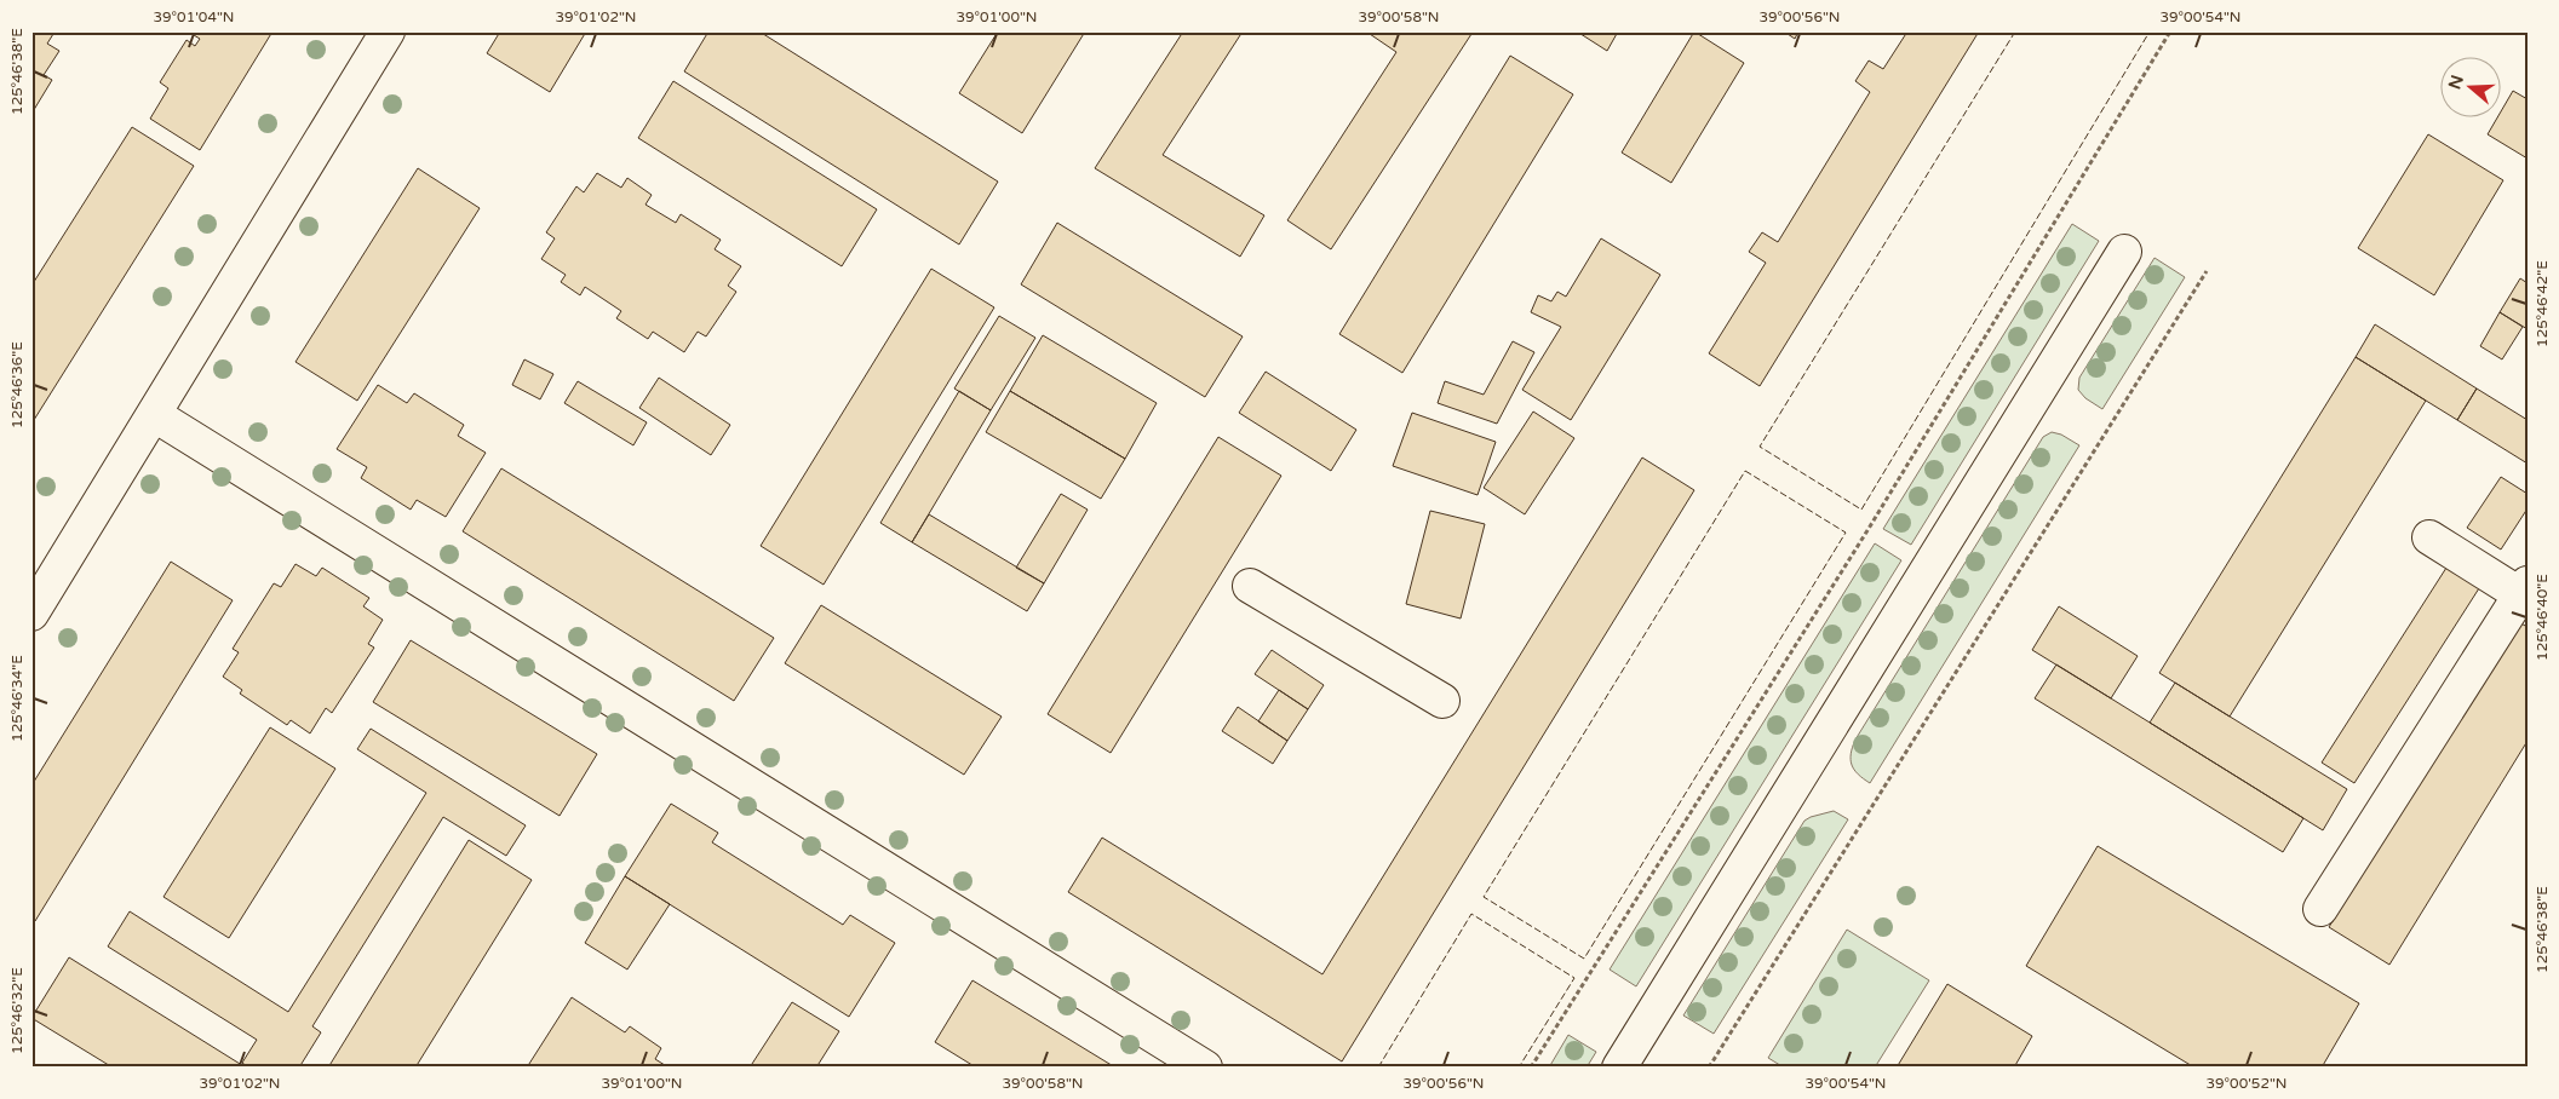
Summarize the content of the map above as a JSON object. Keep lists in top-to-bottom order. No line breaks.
{"north":"left","coordinates":["39°01'04\"N","39°01'02\"N","39°01'00\"N","39°00'58\"N","39°00'56\"N","39°00'54\"N","125°46'38\"E","125°46'42\"E","125°46'36\"E","125°46'40\"E","125°46'34\"E","125°46'32\"E","39°00'52\"N"]}
